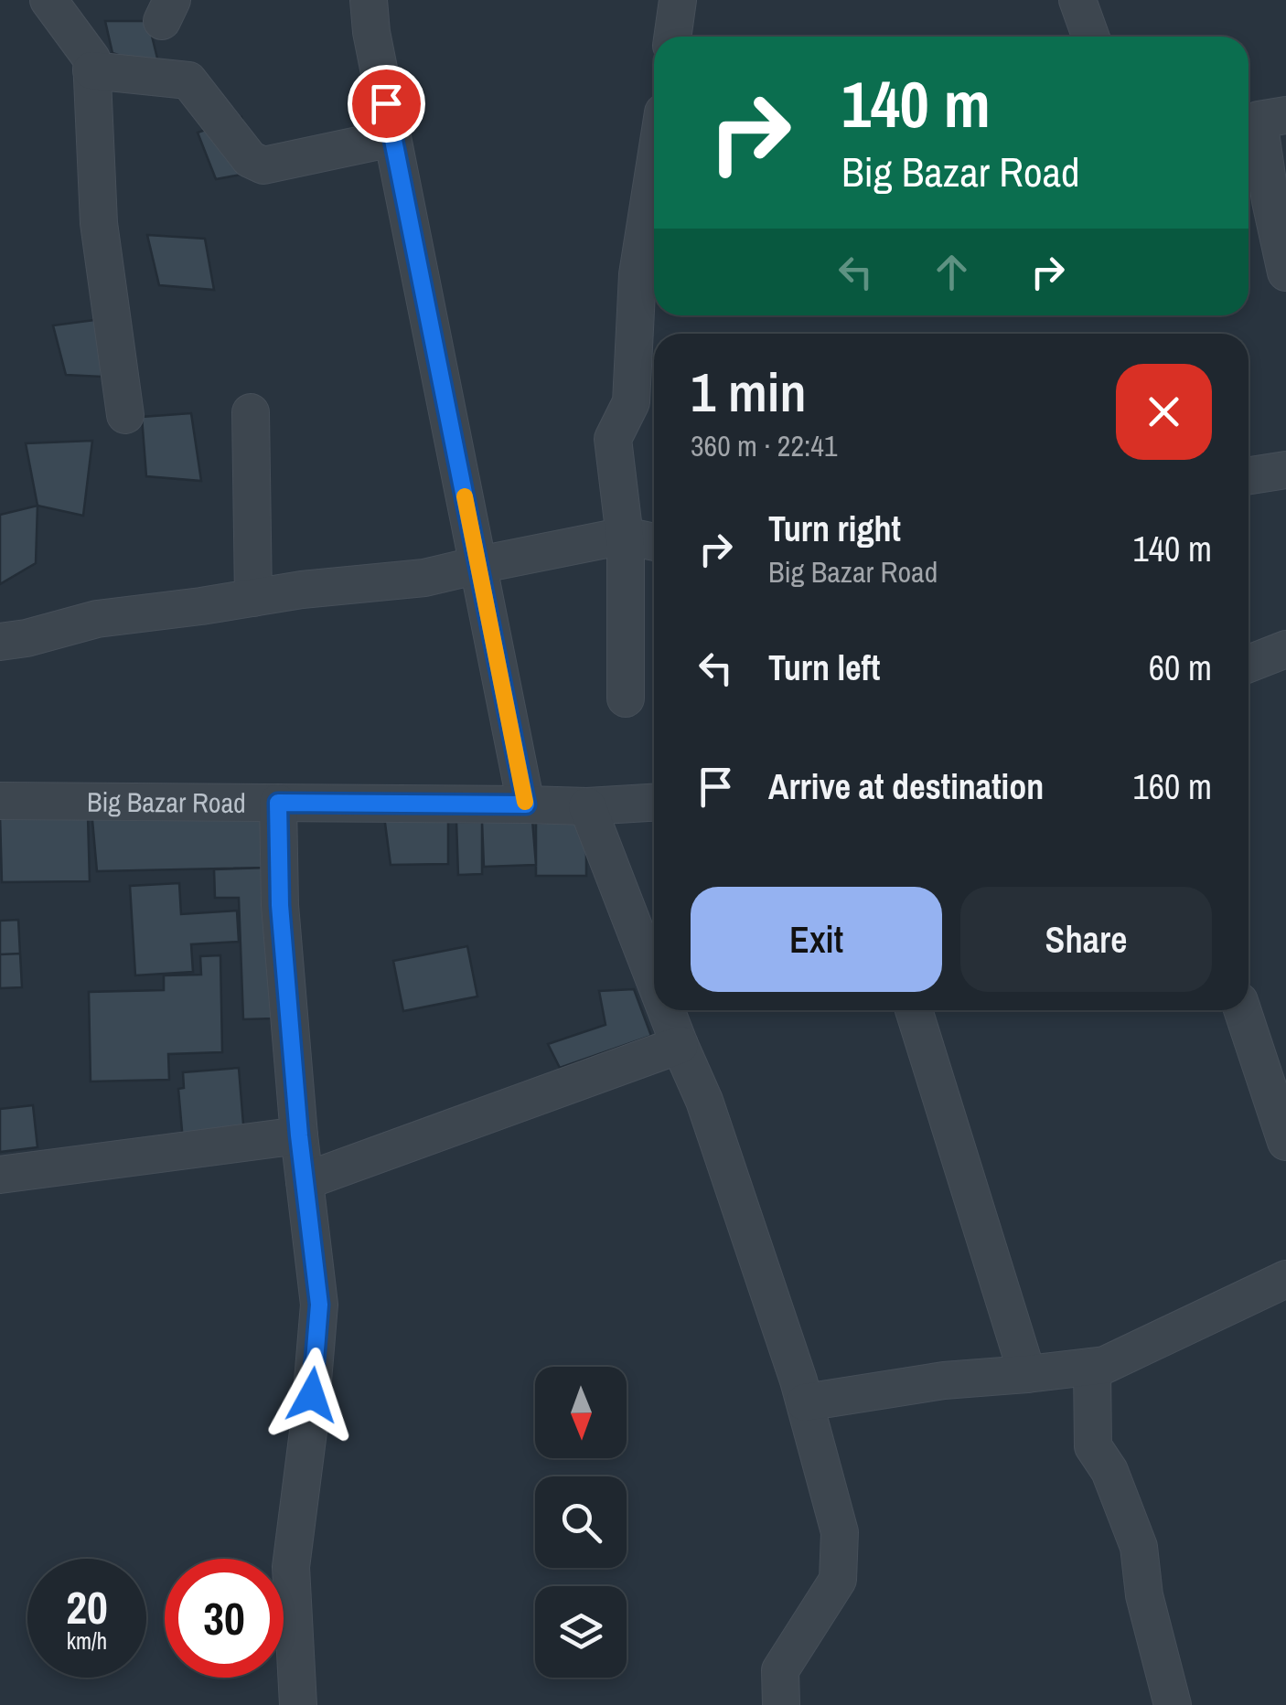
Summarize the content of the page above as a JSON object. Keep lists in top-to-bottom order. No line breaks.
{"streets":{"street":["Big Bazar Road"]},"north":"bottom","page":{"turn":["140 m","Big Bazar Road"],"heading":["1 min","360 m · 22:41"],"list":[{"name":"Turn right","note":"Big Bazar Road","value":"140 m"},{"name":"Turn left","value":"60 m"},{"name":"Arrive at destination","value":"160 m"}],"buttons":["Exit","Share"],"speed":"20 km/h","limit":"30"}}
